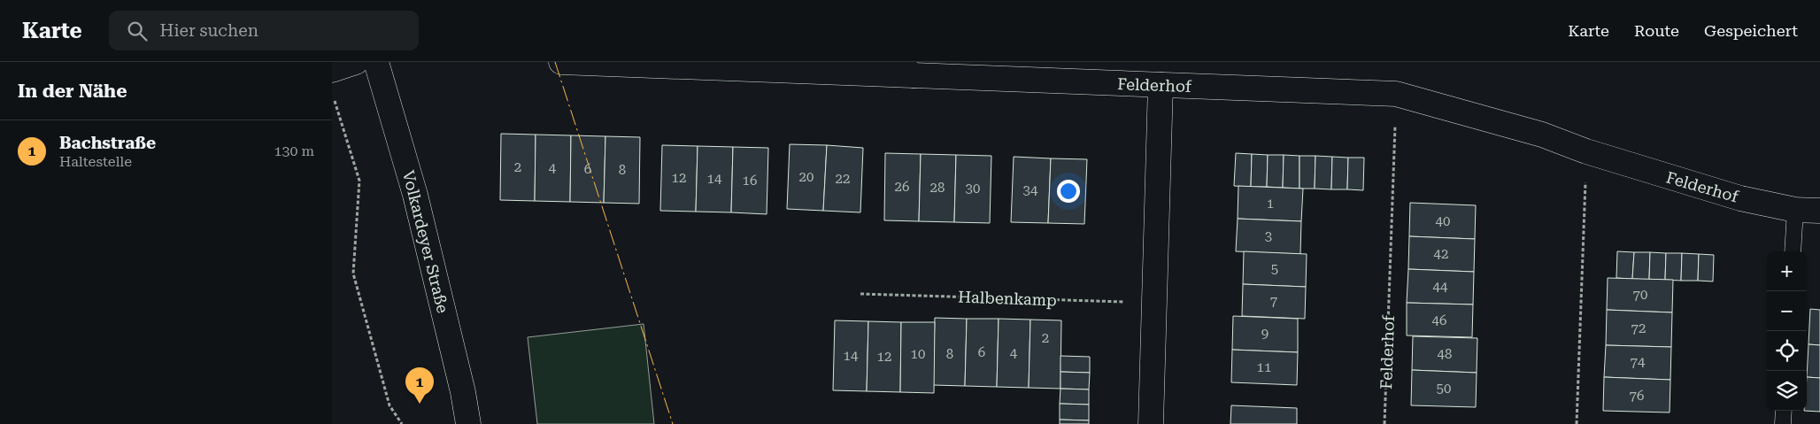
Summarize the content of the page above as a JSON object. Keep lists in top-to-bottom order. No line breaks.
{"streets":{"street":["Felderhof","Volkardeyer Straße"],"path":["Halbenkamp"]},"house_numbers":["2","4","6","8","20","12","14","22","16","26","28","30","34","1","40","3","42","5","44","70","7","46","72","9","2","6","4","10","8","48","14","12","74","11","50","76"],"page":{"header":"Karte","search":"Hier suchen","nav":["Karte","Route","Gespeichert"],"heading":"In der Nähe","list":[{"mark":"1","name":"Bachstraße","note":"Haltestelle","value":"130 m"}],"map_buttons":["+","−"],"pins":"1"}}
